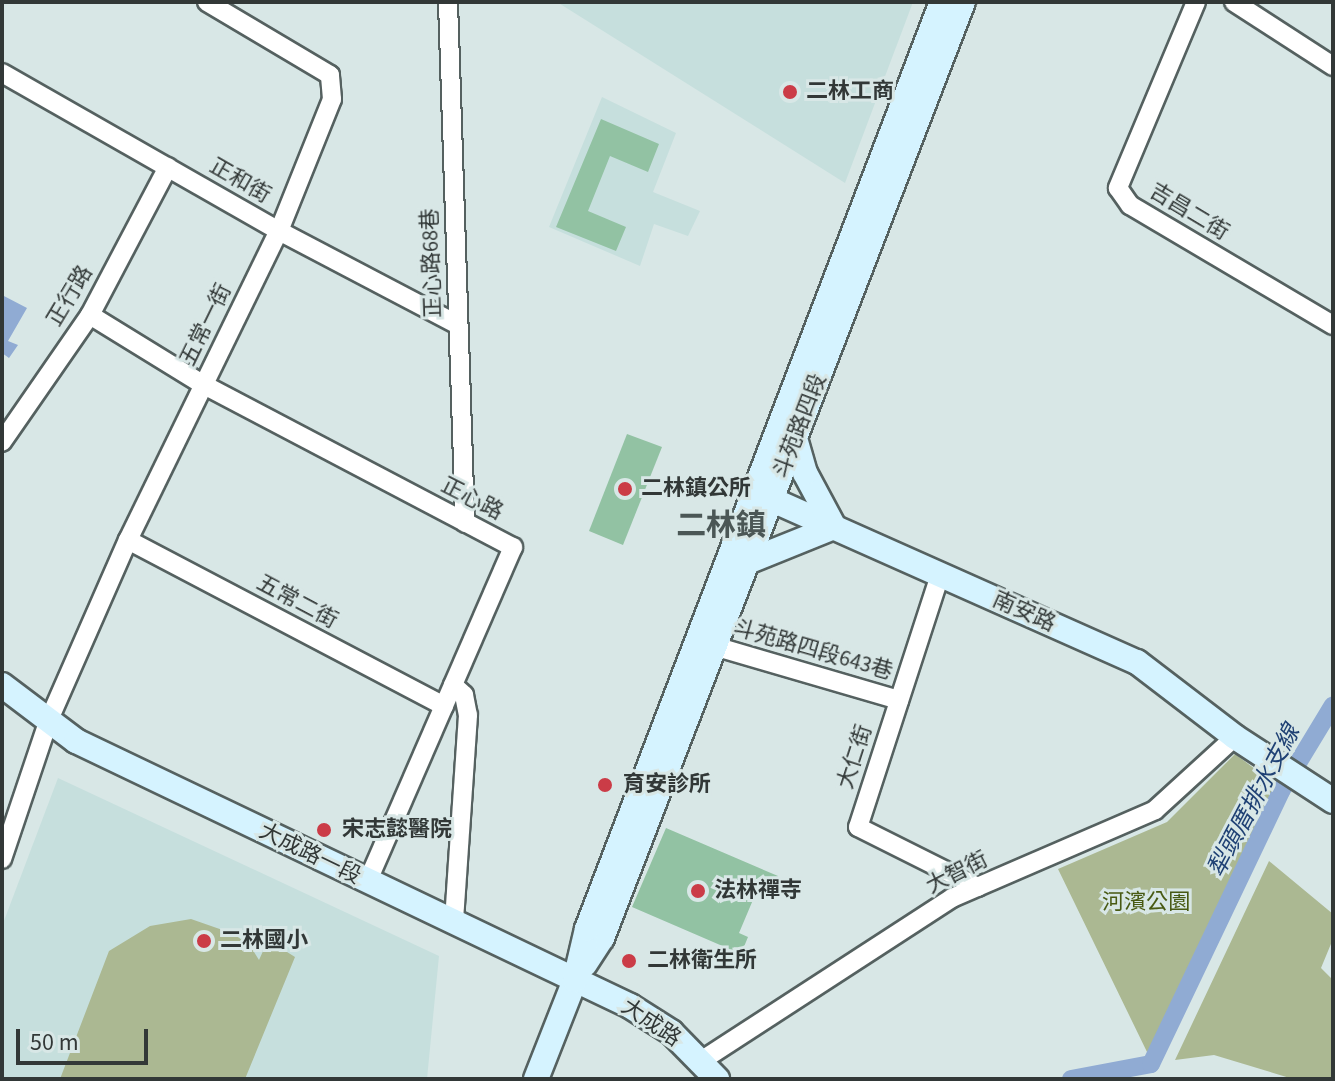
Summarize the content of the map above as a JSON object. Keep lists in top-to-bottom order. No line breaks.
{"streets":{"main road":["斗苑路四段","南安路","大成路一段","大成路"],"street":["正和街","吉昌二街","正心路68巷","正行路","五常一街","正心路","五常二街","斗苑路四段643巷","大仁街","大智街"]},"crossings":[["正和街","正心路68巷"],["正和街","正行路"],["正和街","五常一街"],["正心路68巷","正心路"],["正行路","正心路"],["五常一街","正心路"],["五常一街","五常二街"],["五常一街","大成路一段"],["斗苑路四段","南安路"],["斗苑路四段","斗苑路四段643巷"],["斗苑路四段","大成路一段"],["斗苑路四段","大成路"],["正心路","五常二街"],["正心路","大成路一段"],["南安路","大仁街"],["南安路","大智街"],["斗苑路四段643巷","大仁街"],["大仁街","大智街"],["大成路一段","大成路"],["大智街","大成路"]],"districts":["二林鎮"],"water":["犁頭厝排水支線"],"parks":["河濱公園"],"places":["二林工商","二林鎮公所","育安診所","宋志懿醫院","法林禪寺","二林國小","二林衛生所"],"scale_bar":"50 m"}
